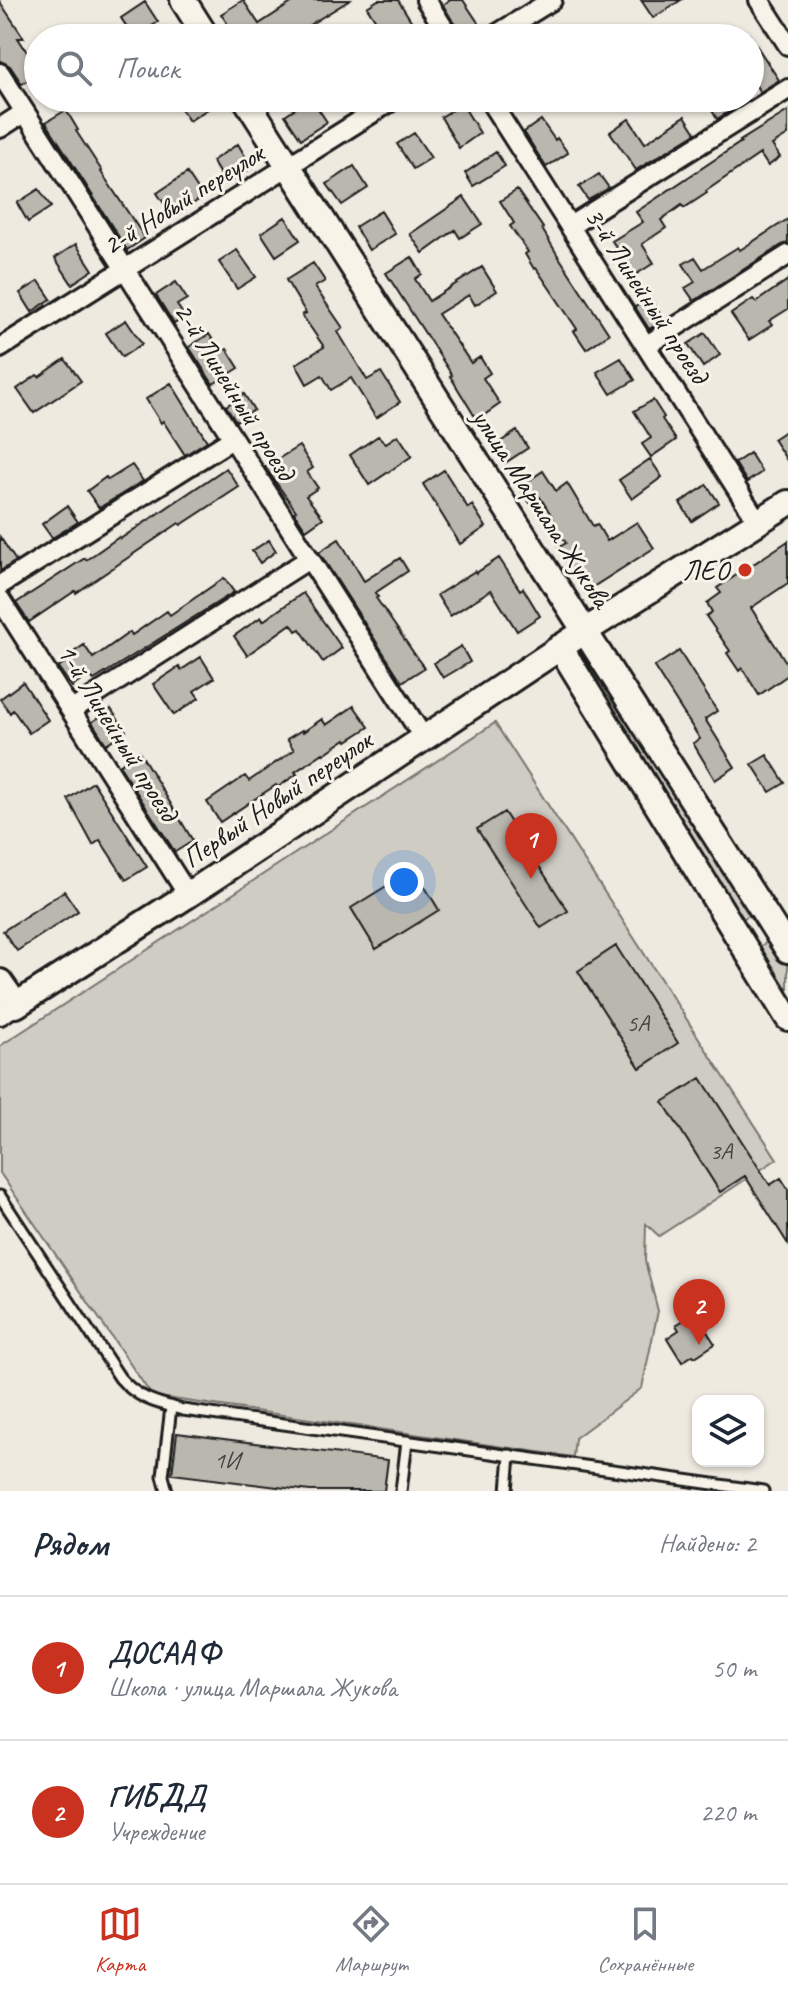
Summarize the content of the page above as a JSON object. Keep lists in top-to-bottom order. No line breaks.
{"streets":{"main road":["улица Маршала Жукова","Первый Новый переулок"],"street":["2-й Новый переулок","3-й Линейный проезд","2-й Линейный проезд","1-й Линейный проезд"]},"crossings":[["2-й Новый переулок","2-й Линейный проезд"],["2-й Новый переулок","улица Маршала Жукова"],["3-й Линейный проезд","Первый Новый переулок"],["2-й Линейный проезд","Первый Новый переулок"],["улица Маршала Жукова","Первый Новый переулок"],["1-й Линейный проезд","Первый Новый переулок"]],"places":["ЛЕО"],"house_numbers":["5А","3А","1И"],"page":{"search":"Поиск","pins":["1","2"],"heading":["Рядом","Найдено: 2"],"list":[{"mark":"1","name":"ДОСААФ","note":"Школа · улица Маршала Жукова","value":"50 m"},{"mark":"2","name":"ГИБДД","note":"Учреждение","value":"220 m"}],"nav":["Карта","Маршрут","Сохранённые"]}}
